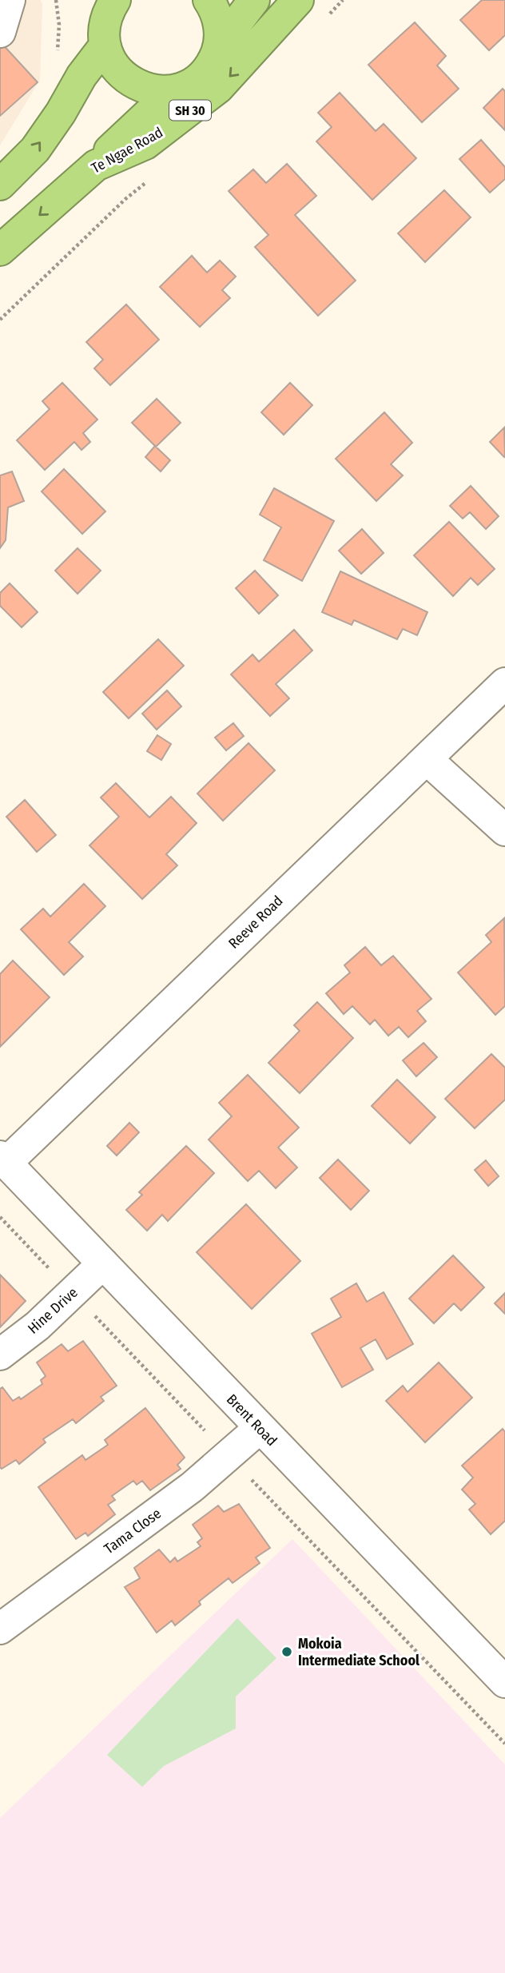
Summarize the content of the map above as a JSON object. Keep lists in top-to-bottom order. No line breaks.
{"streets":{"highway":["SH 30","Te Ngae Road"],"street":["Reeve Road","Hine Drive","Brent Road","Tama Close"]},"crossings":[["Reeve Road","Brent Road"],["Hine Drive","Brent Road"],["Brent Road","Tama Close"]],"places":["Mokoia Intermediate School"]}
